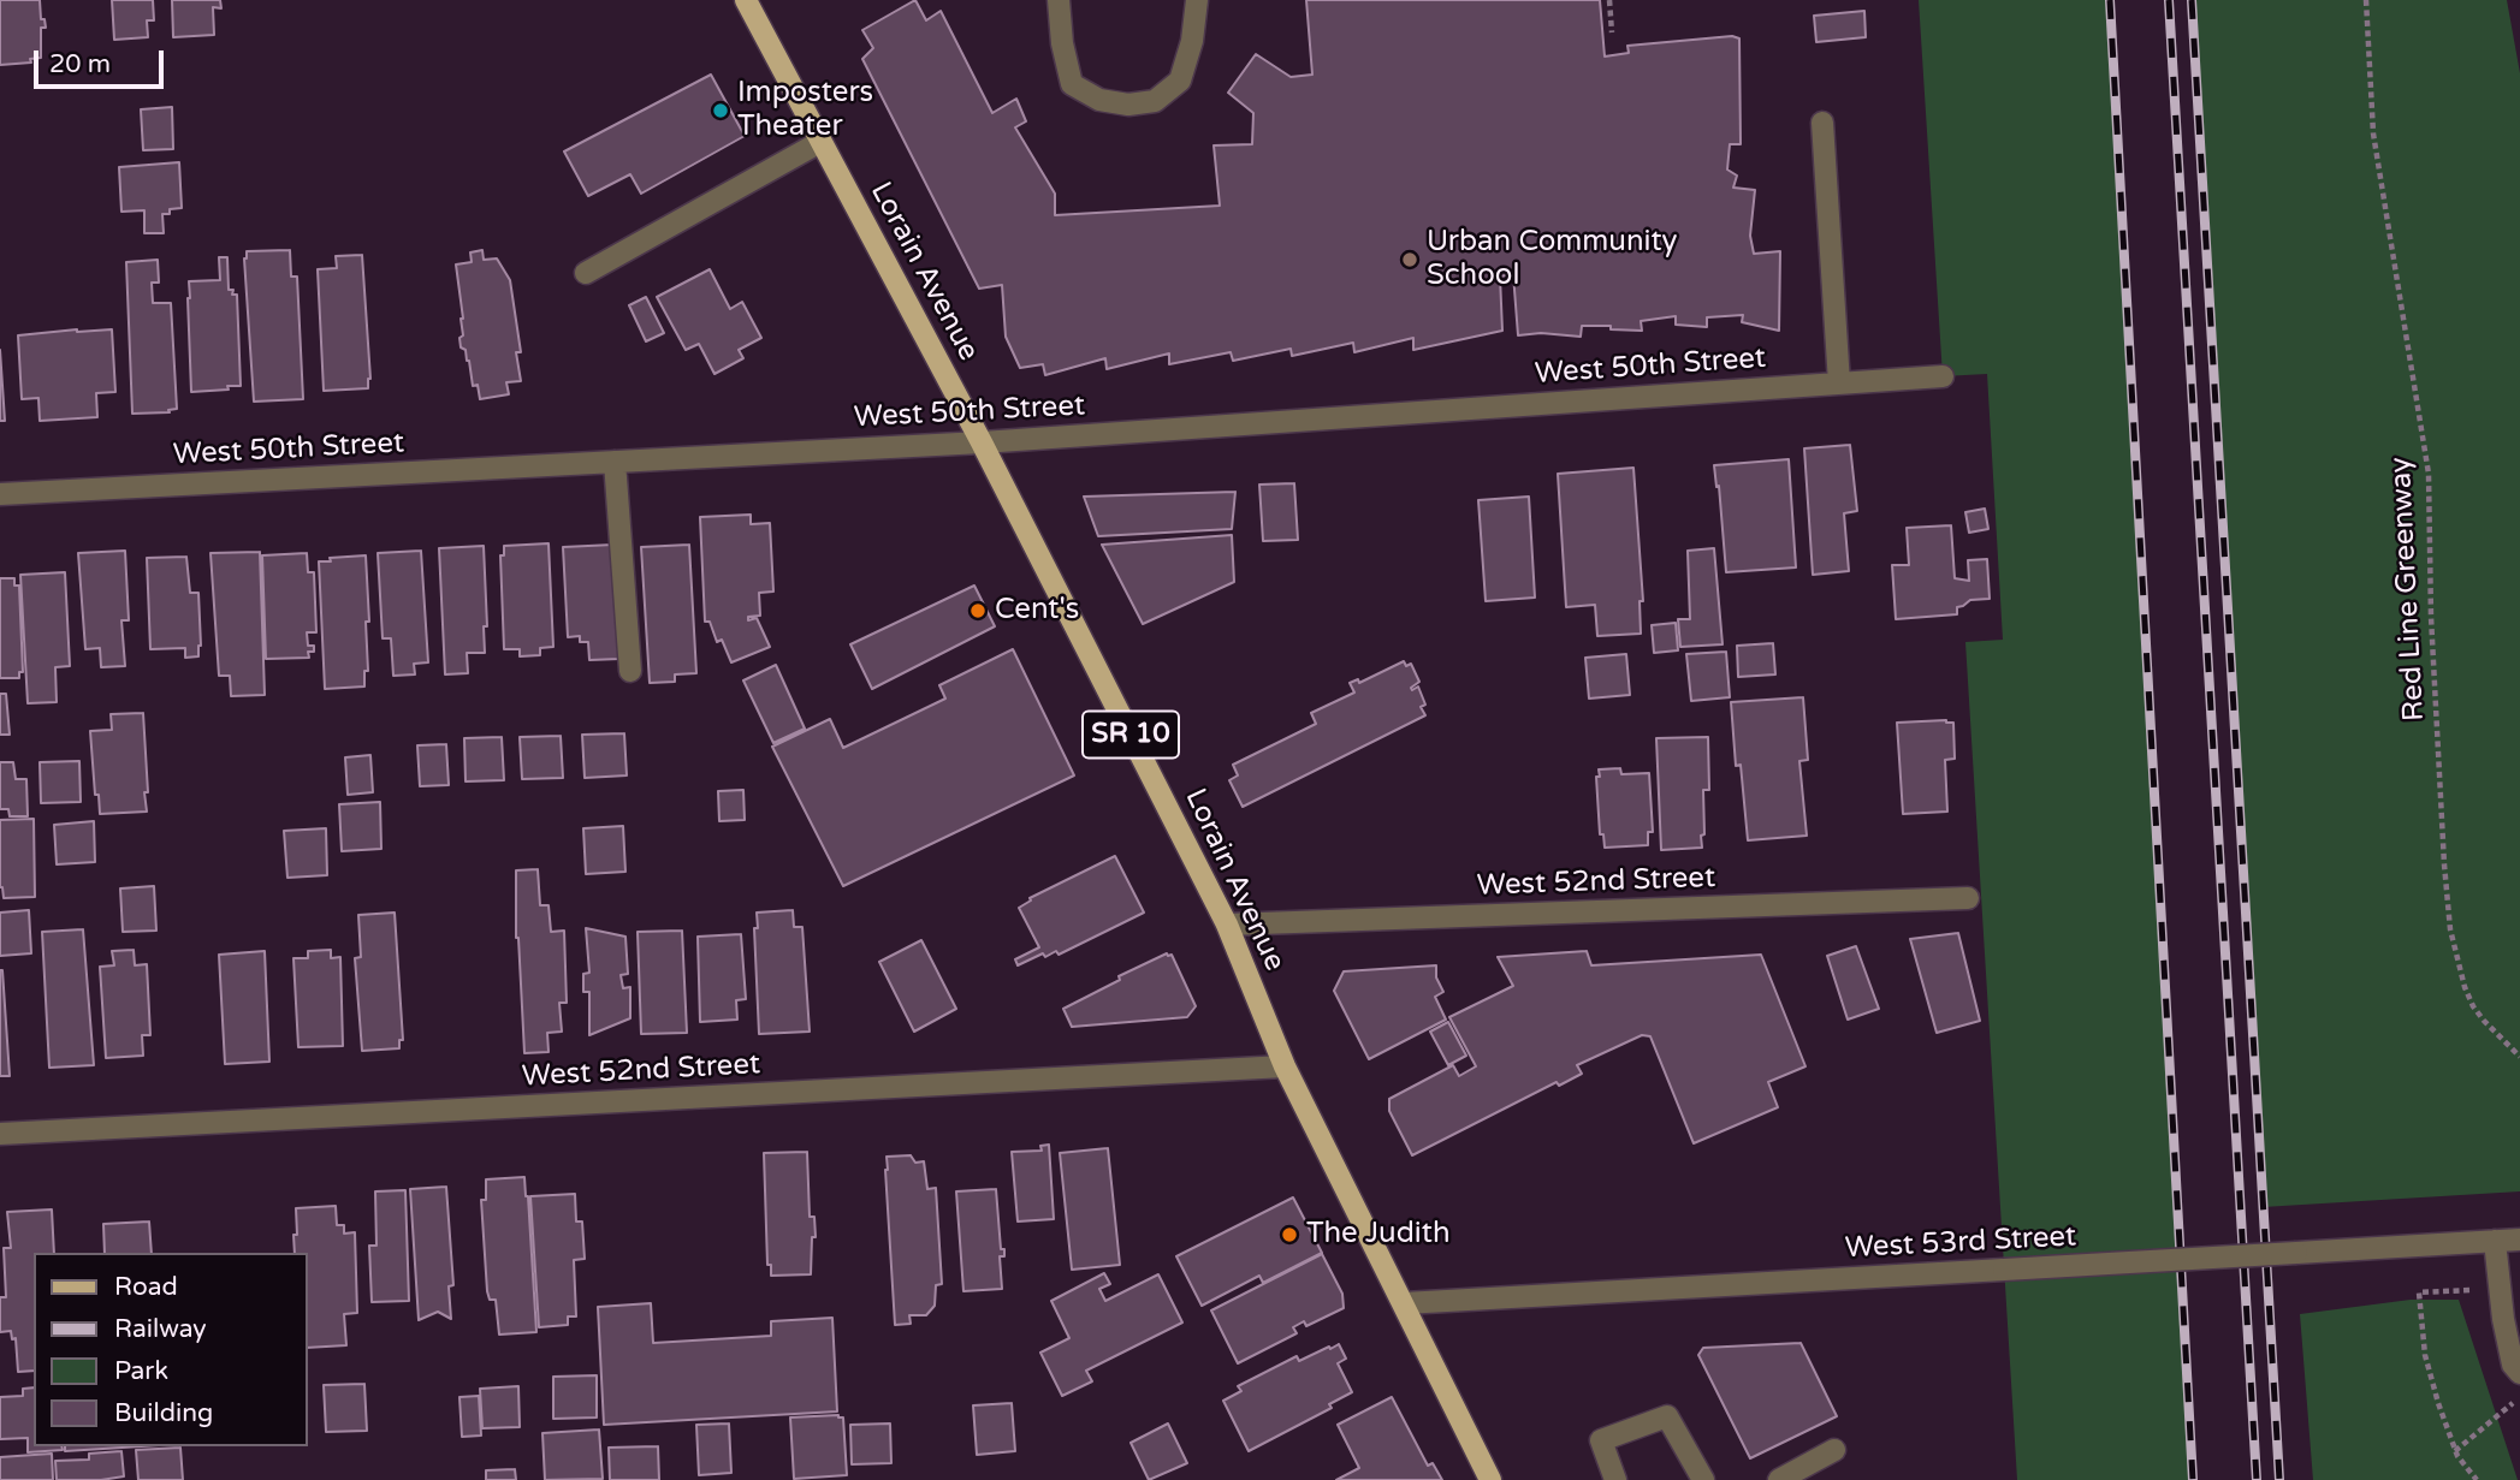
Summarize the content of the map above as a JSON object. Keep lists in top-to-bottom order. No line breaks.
{"streets":{"main road":["Lorain Avenue","SR 10"],"street":["West 50th Street","West 52nd Street","West 53rd Street"],"path":["Red Line Greenway"]},"crossings":[["Lorain Avenue","West 50th Street"],["Lorain Avenue","West 52nd Street"],["Lorain Avenue","West 53rd Street"]],"places":["Imposters Theater","Urban Community School","Cent's","The Judith"],"legend":["Road","Railway","Park","Building"],"scale_bar":"20 m"}
